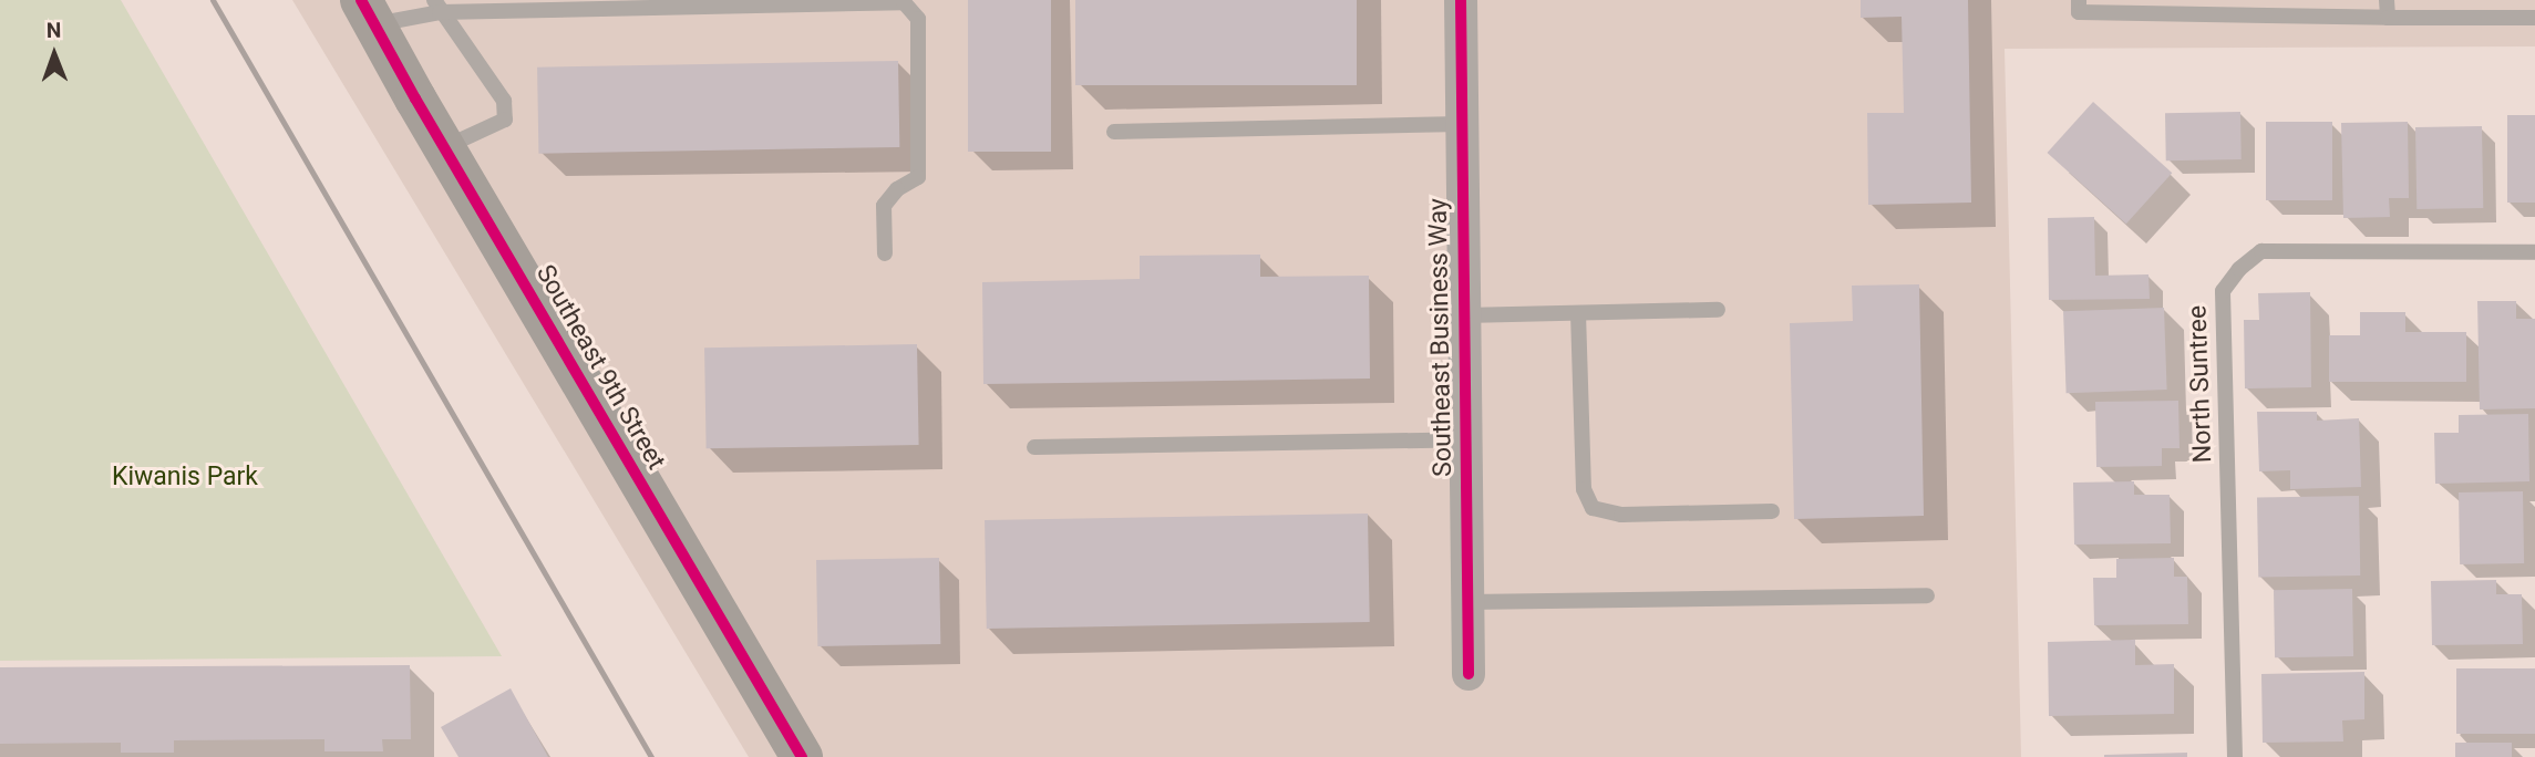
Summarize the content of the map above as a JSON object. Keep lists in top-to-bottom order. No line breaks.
{"streets":{"street":["Southeast Business Way","Southeast 9th Street"],"lane":["North Suntree"]},"parks":["Kiwanis Park"],"north":"top"}
